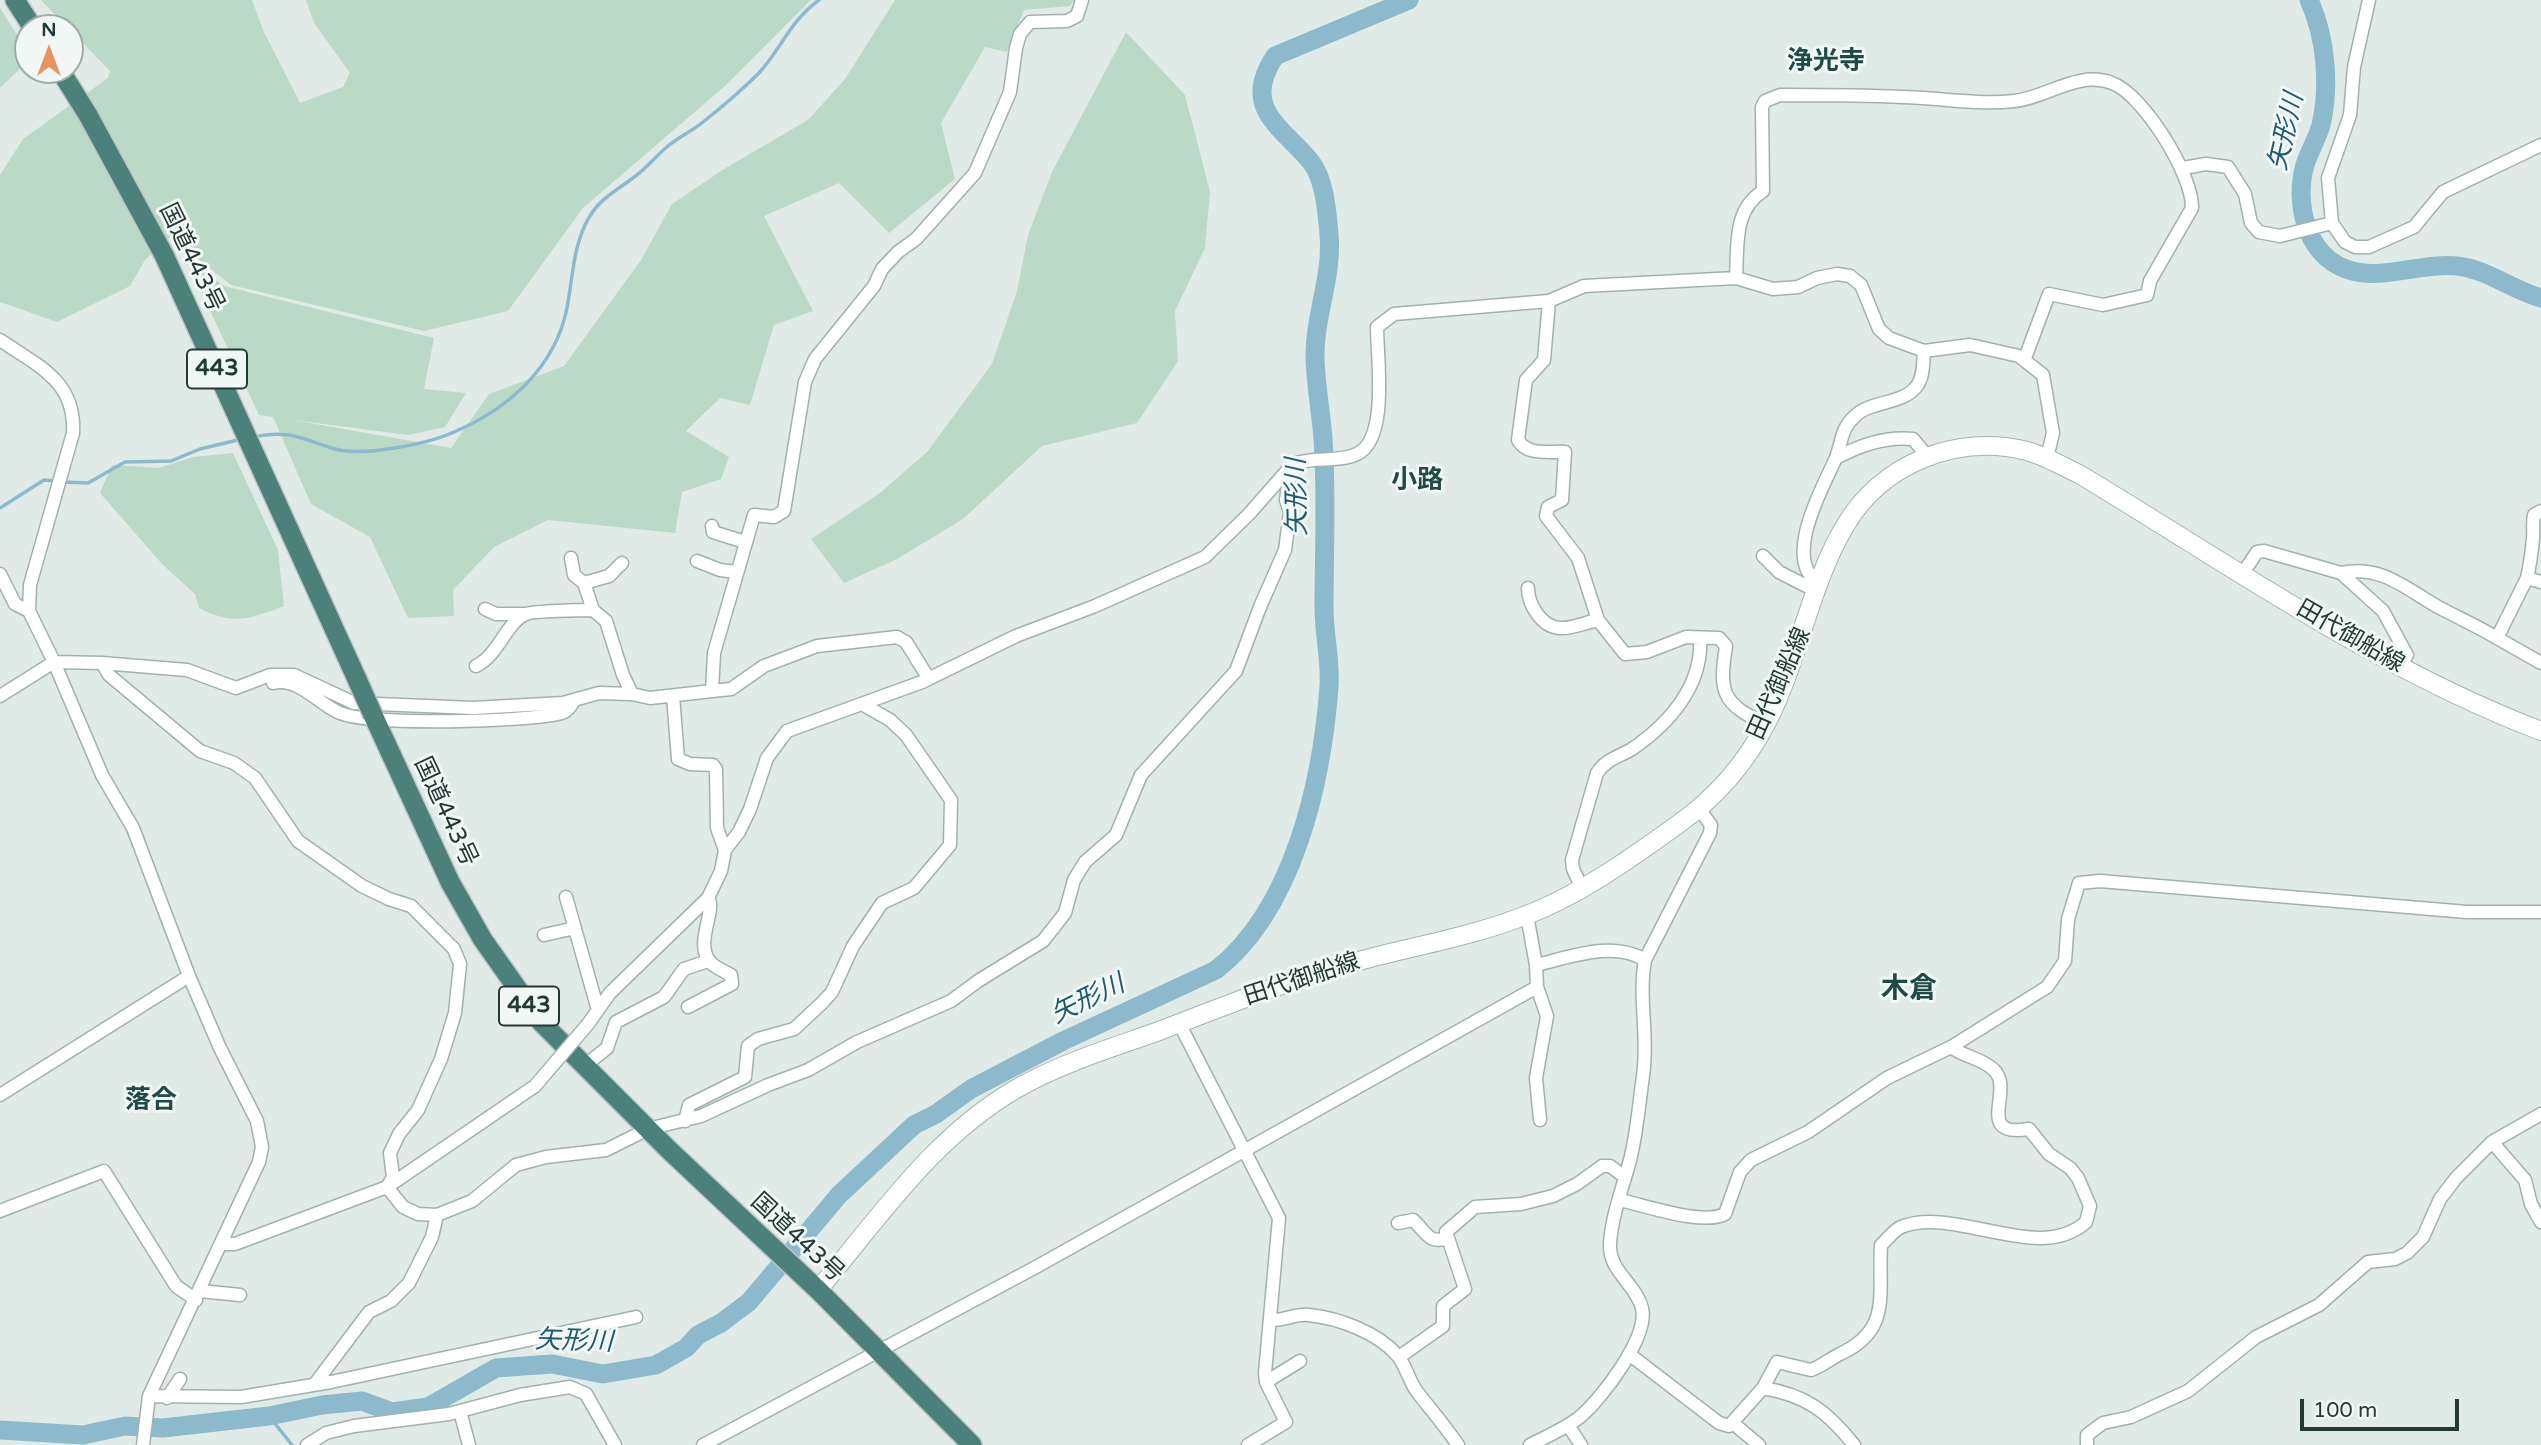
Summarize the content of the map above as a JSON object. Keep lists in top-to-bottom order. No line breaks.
{"streets":{"highway":["国道443号","443"],"main road":["田代御船線"]},"crossings":[["国道443号","田代御船線"]],"districts":["浄光寺","小路","木倉","落合"],"water":["矢形川"],"scale_bar":"100 m","north":"top"}
